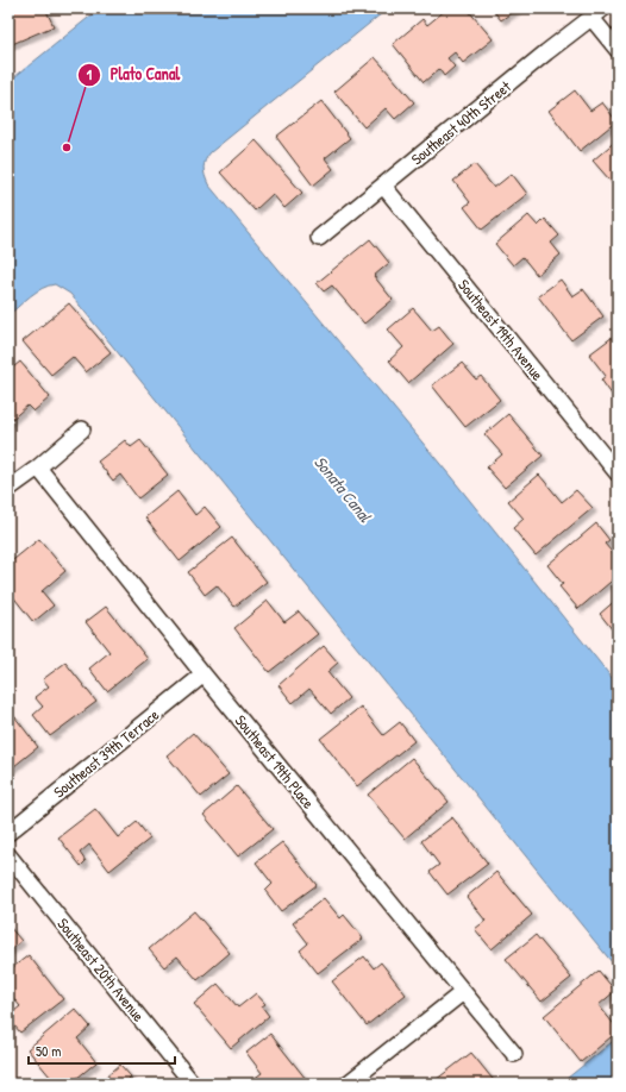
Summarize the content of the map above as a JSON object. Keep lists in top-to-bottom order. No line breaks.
{"streets":{"street":["Southeast 40th Street","Southeast 19th Avenue","Southeast 39th Terrace","Southeast 19th Place","Southeast 20th Avenue"]},"crossings":[["Southeast 40th Street","Southeast 19th Avenue"],["Southeast 39th Terrace","Southeast 19th Place"]],"water":["Sonata Canal"],"places":["Plato Canal"],"scale_bar":"50 m"}
